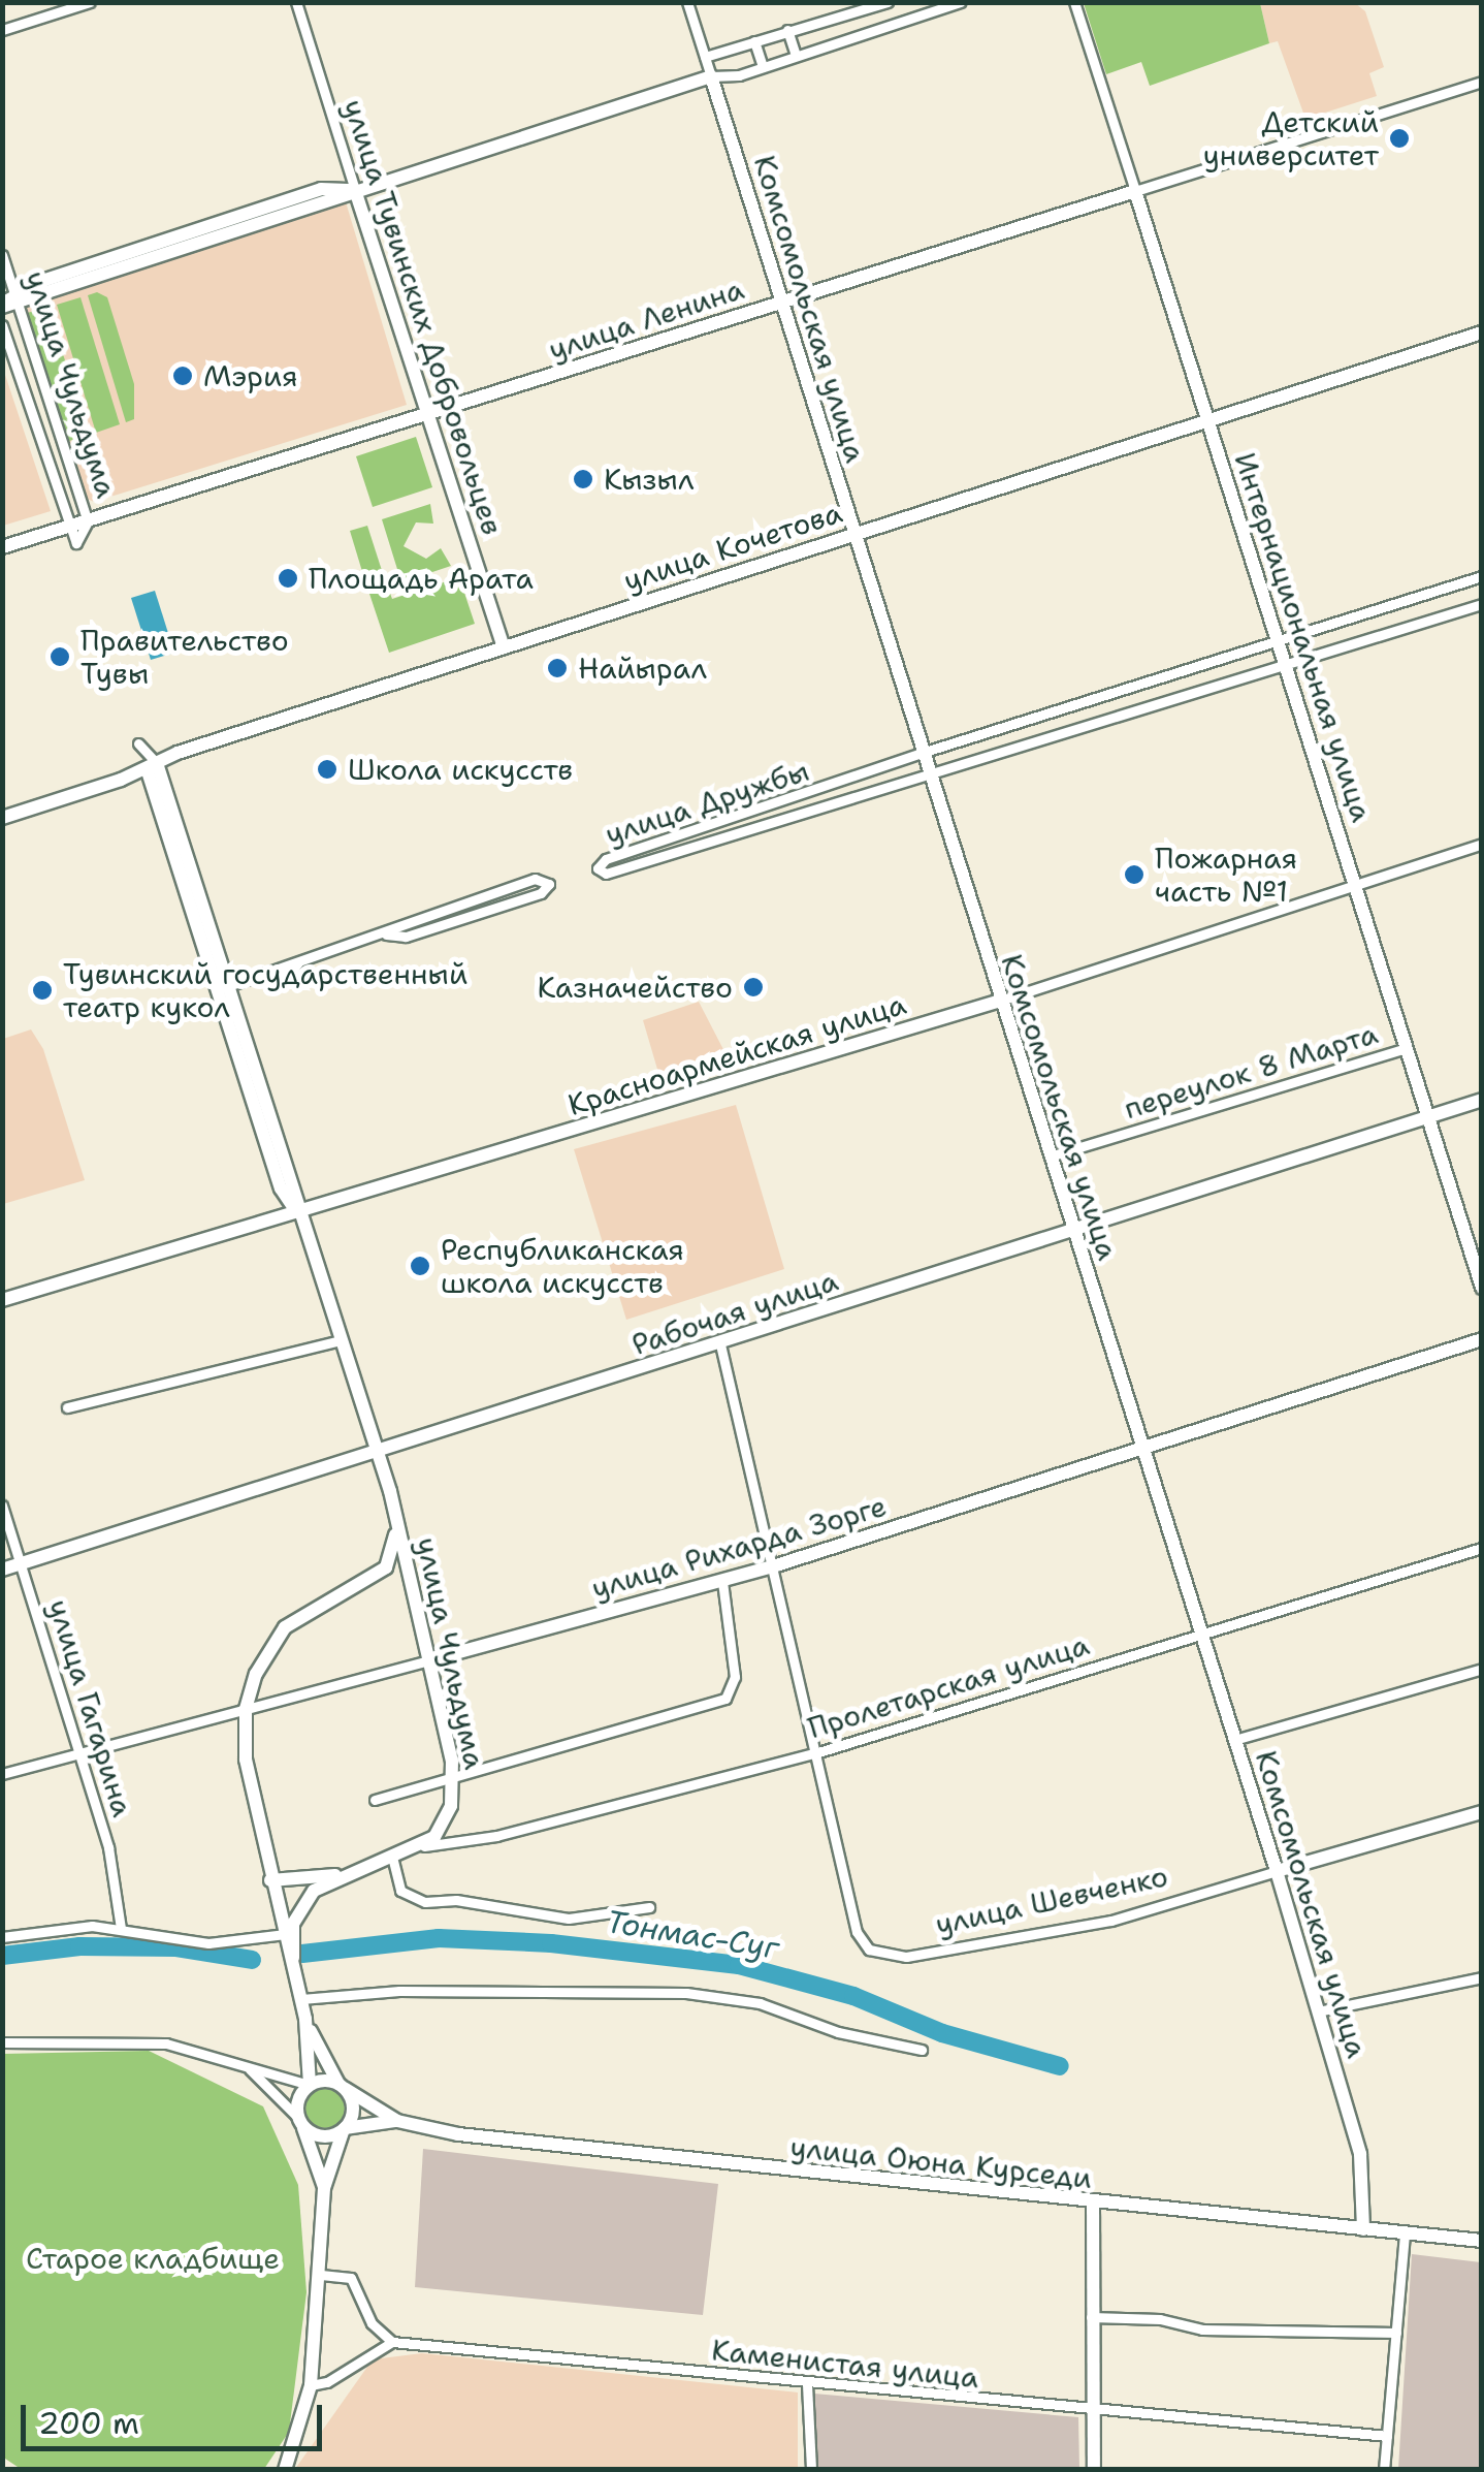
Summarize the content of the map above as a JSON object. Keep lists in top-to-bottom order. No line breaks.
{"streets":{"street":["Комсомольская улица","улица Тувинских Добровольцев","улица Ленина","улица Чульдума","улица Кочетова","Интернациональная улица","улица Дружбы","Красноармейская улица","переулок 8 Марта","Рабочая улица","улица Рихарда Зорге","Пролетарская улица","улица Гагарина","улица Шевченко","улица Оюна Курседи","Каменистая улица"]},"crossings":[["Комсомольская улица","улица Ленина"],["Комсомольская улица","улица Кочетова"],["Комсомольская улица","улица Дружбы"],["Комсомольская улица","Красноармейская улица"],["Комсомольская улица","переулок 8 Марта"],["Комсомольская улица","Рабочая улица"],["Комсомольская улица","улица Рихарда Зорге"],["Комсомольская улица","Пролетарская улица"],["Комсомольская улица","улица Шевченко"],["Комсомольская улица","улица Оюна Курседи"],["улица Тувинских Добровольцев","улица Ленина"],["улица Тувинских Добровольцев","улица Кочетова"],["улица Ленина","улица Чульдума"],["улица Ленина","Интернациональная улица"],["улица Чульдума","улица Кочетова"],["улица Чульдума","Красноармейская улица"],["улица Чульдума","Рабочая улица"],["улица Чульдума","улица Рихарда Зорге"],["улица Чульдума","Пролетарская улица"],["улица Чульдума","улица Оюна Курседи"],["улица Кочетова","Интернациональная улица"],["Интернациональная улица","улица Дружбы"],["Интернациональная улица","Красноармейская улица"],["Интернациональная улица","переулок 8 Марта"],["Интернациональная улица","Рабочая улица"],["Рабочая улица","улица Гагарина"],["улица Рихарда Зорге","улица Гагарина"],["Пролетарская улица","улица Шевченко"]],"water":["Тонмас-Суг"],"parks":["Старое кладбище"],"places":["Детский университет","Мэрия","Кызыл","Площадь Арата","Правительство Тувы","Найырал","Школа искусств","Пожарная часть №1","Казначейство","Тувинский государственный театр кукол","Республиканская школа искусств"],"scale_bar":"200 m"}
